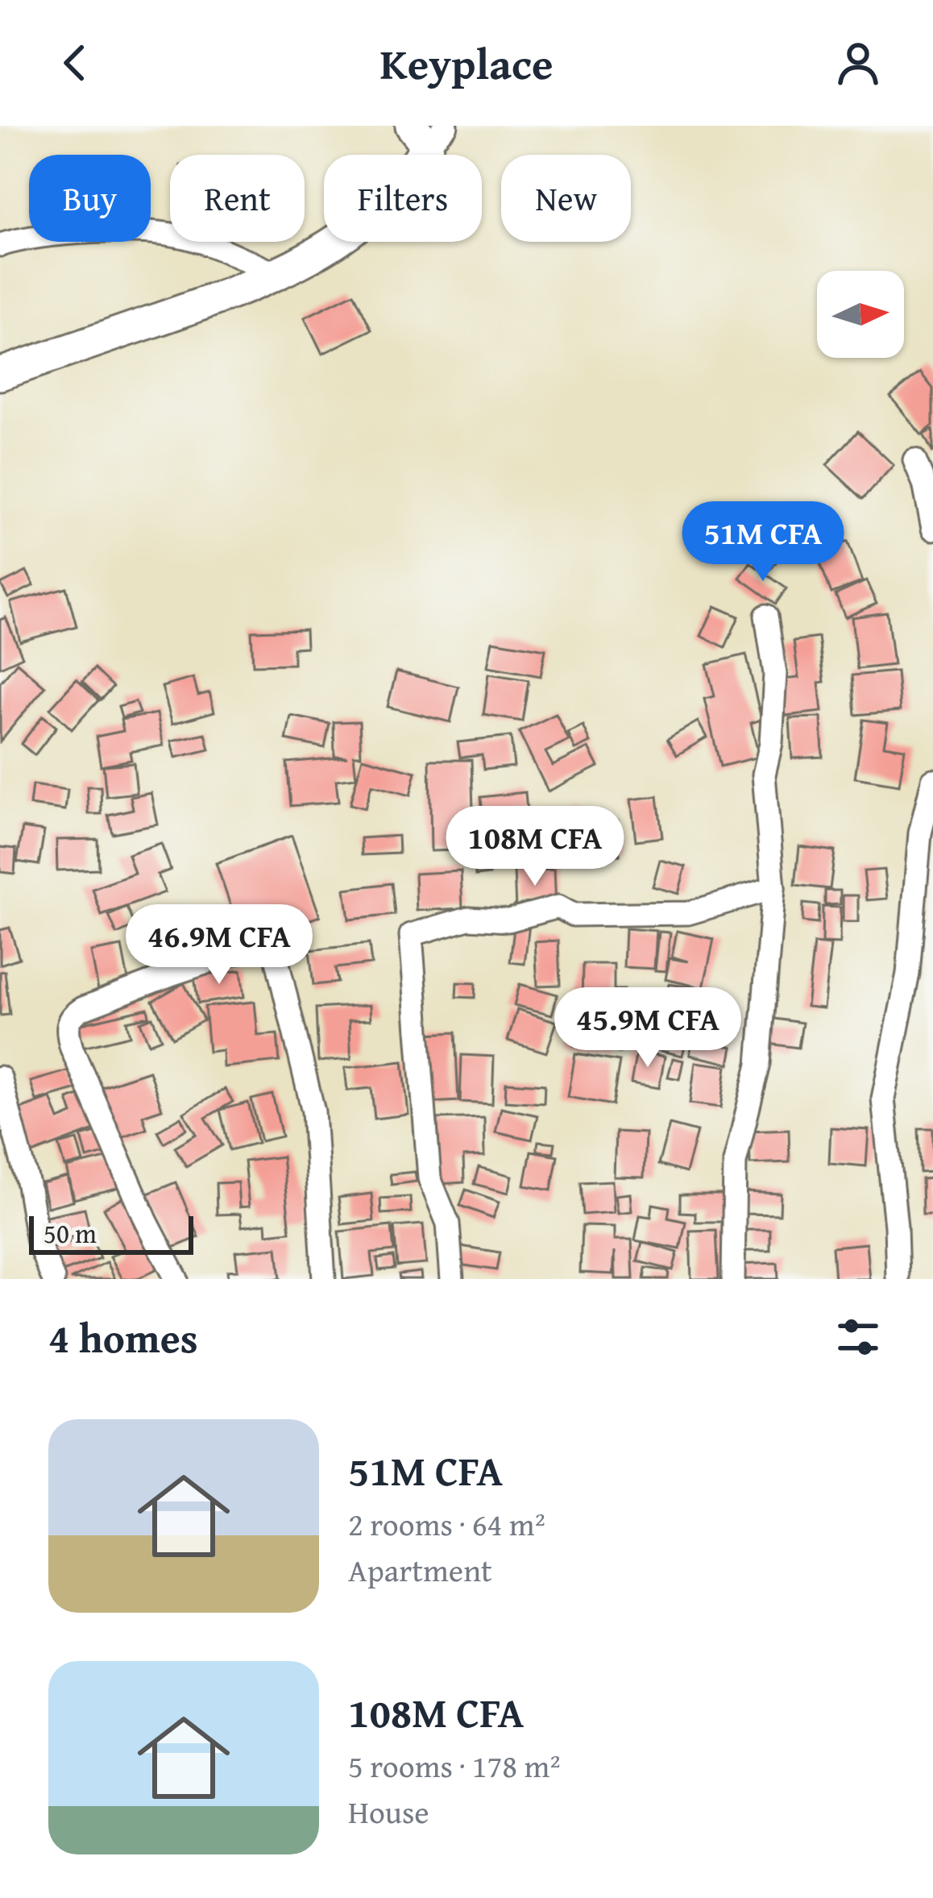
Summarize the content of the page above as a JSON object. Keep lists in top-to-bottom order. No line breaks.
{"scale_bar":"50 m","north":"right","page":{"header":"Keyplace","chip":["Buy","Rent","Filters","New"],"price":["51M CFA","108M CFA","46.9M CFA","45.9M CFA"],"scale":"50 m","heading":"4 homes","list":[{"name":"51M CFA","note":"2 rooms · 64 m² · Apartment"},{"name":"108M CFA","note":"5 rooms · 178 m² · House"}]}}
